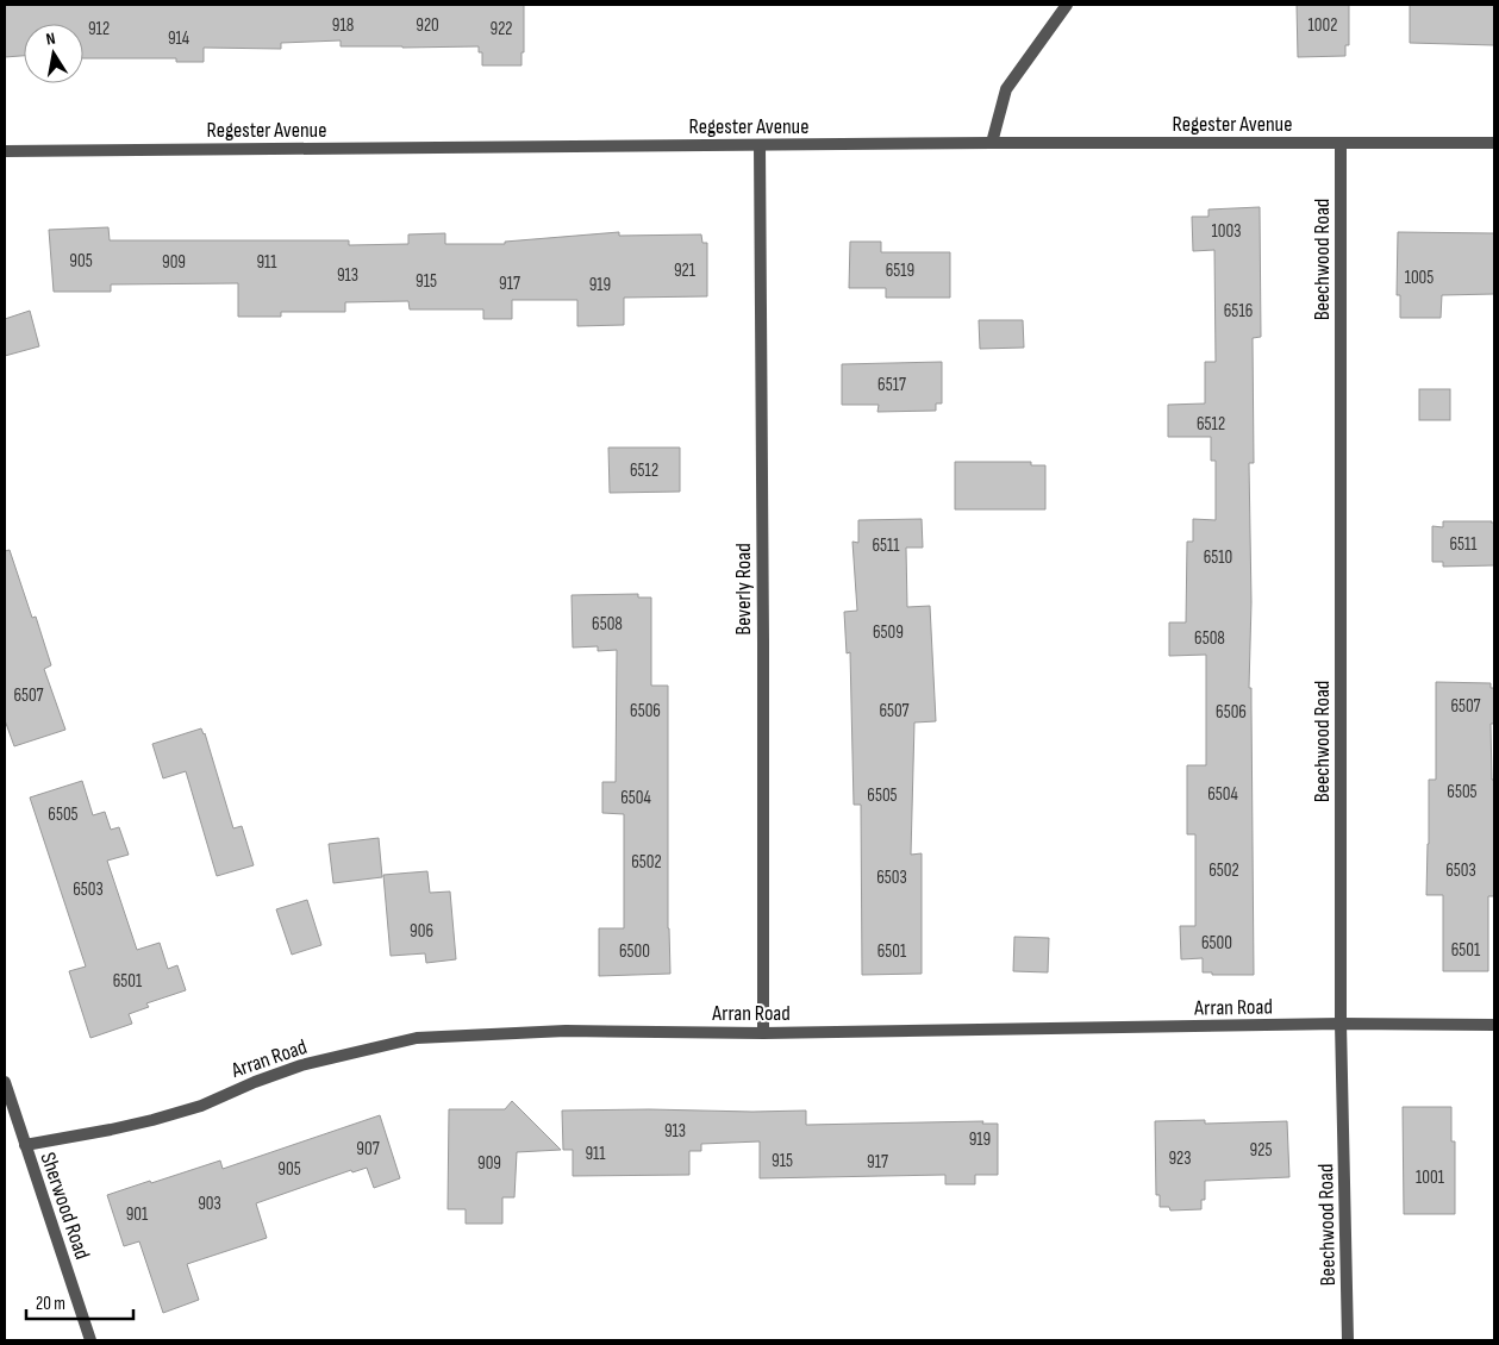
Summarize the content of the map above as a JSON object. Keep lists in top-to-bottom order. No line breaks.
{"streets":{"street":["Regester Avenue","Beechwood Road","Beverly Road","Arran Road","Sherwood Road"]},"crossings":[["Regester Avenue","Beechwood Road"],["Regester Avenue","Beverly Road"],["Beechwood Road","Arran Road"],["Beverly Road","Arran Road"],["Arran Road","Sherwood Road"]],"house_numbers":["918","920","1002","912","922","914","1003","905","909","911","921","6519","913","1005","915","917","919","6516","6517","6512","6512","6511","6511","6510","6508","6509","6508","6507","6507","6506","6507","6506","6505","6504","6505","6504","6505","6502","6502","6503","6503","6503","906","6500","6501","6500","6501","6501","913","919","907","925","911","923","915","917","909","905","1001","903","901"],"scale_bar":"20 m","north":"top"}
